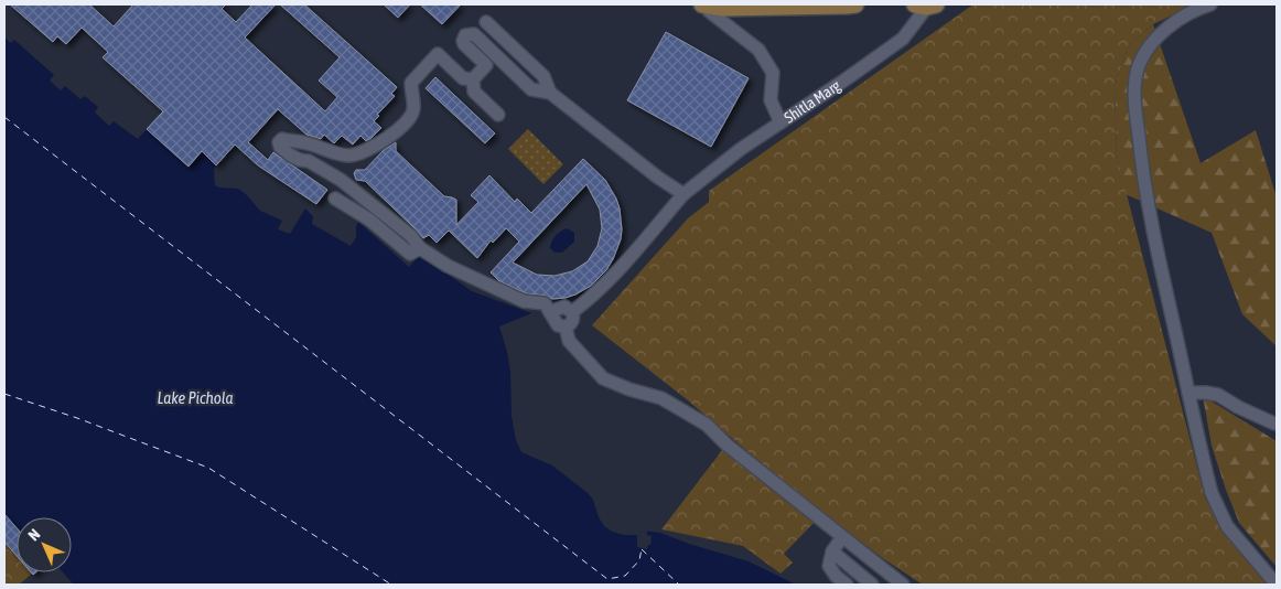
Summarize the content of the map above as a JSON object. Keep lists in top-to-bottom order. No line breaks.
{"streets":{"street":["Shitla Marg"]},"water":["Lake Pichola"],"north":"top left"}
